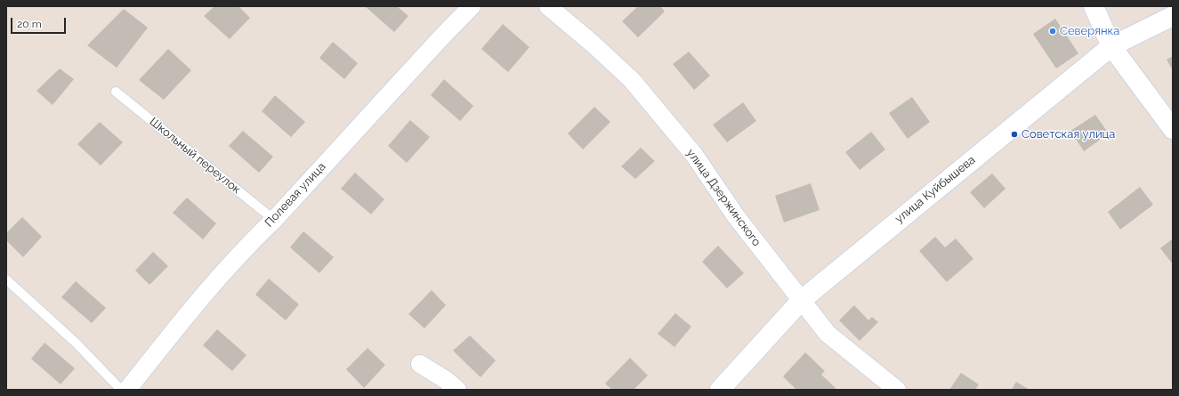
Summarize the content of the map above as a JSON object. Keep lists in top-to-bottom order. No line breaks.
{"streets":{"street":["улица Куйбышева","Полевая улица","улица Дзержинского"],"lane":["Школьный переулок"]},"crossings":[["Школьный переулок","Полевая улица"],["улица Куйбышева","улица Дзержинского"]],"places":["Северянка","Советская улица"],"scale_bar":"20 m"}
